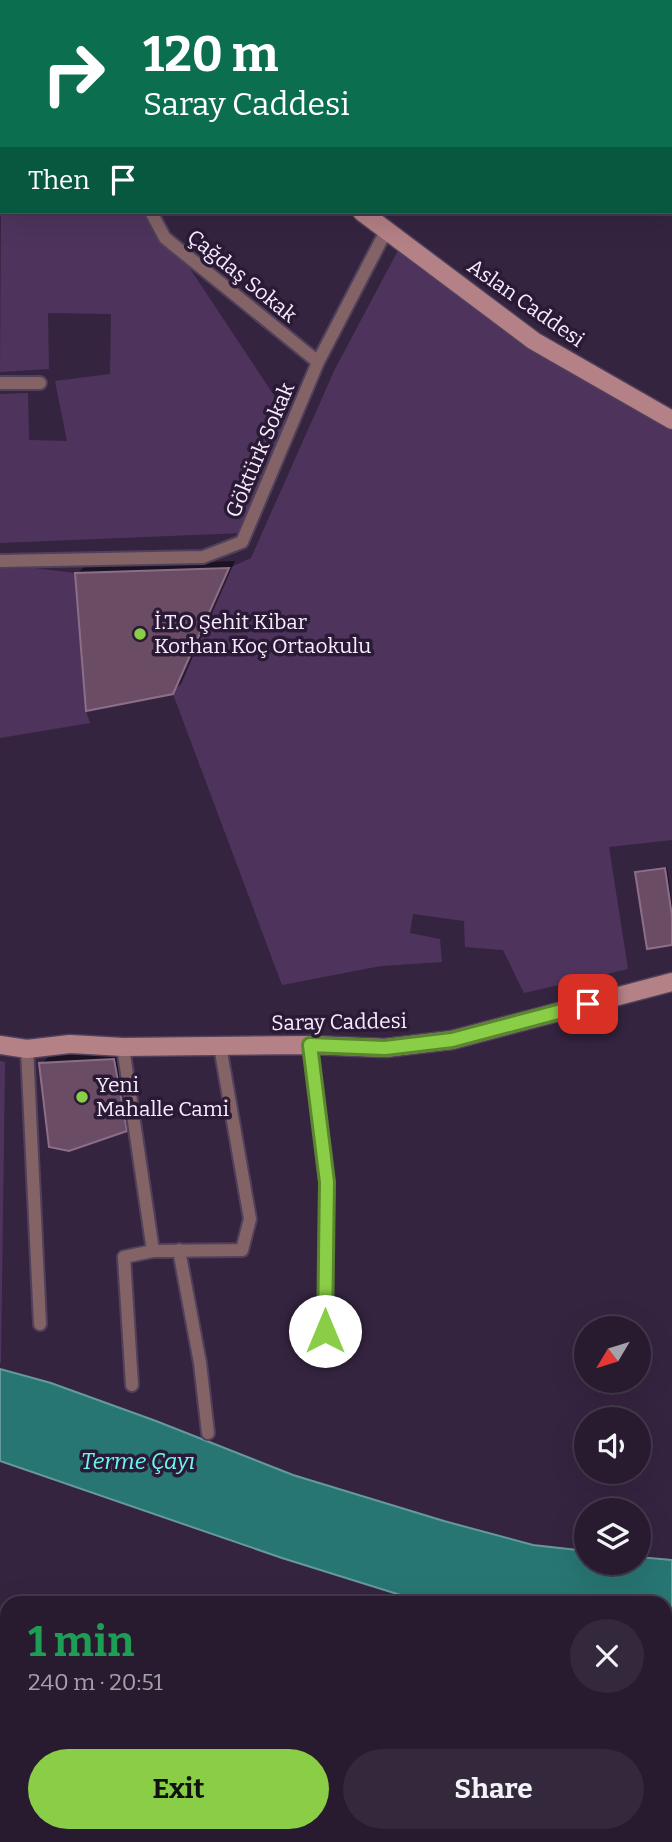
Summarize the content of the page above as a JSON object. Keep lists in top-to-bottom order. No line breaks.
{"streets":{"main road":["Aslan Caddesi","Saray Caddesi"],"street":["Çağdaş Sokak","Göktürk Sokak"]},"crossings":[["Çağdaş Sokak","Göktürk Sokak"],["Aslan Caddesi","Göktürk Sokak"]],"water":["Terme Çayı"],"places":["İ.T.O Şehit Kibar Korhan Koç Ortaokulu","Yeni Mahalle Cami"],"north":"bottom left","page":{"turn":["120 m","Saray Caddesi"],"then":"Then","heading":["1 min","240 m · 20:51"],"buttons":["Exit","Share"]}}
